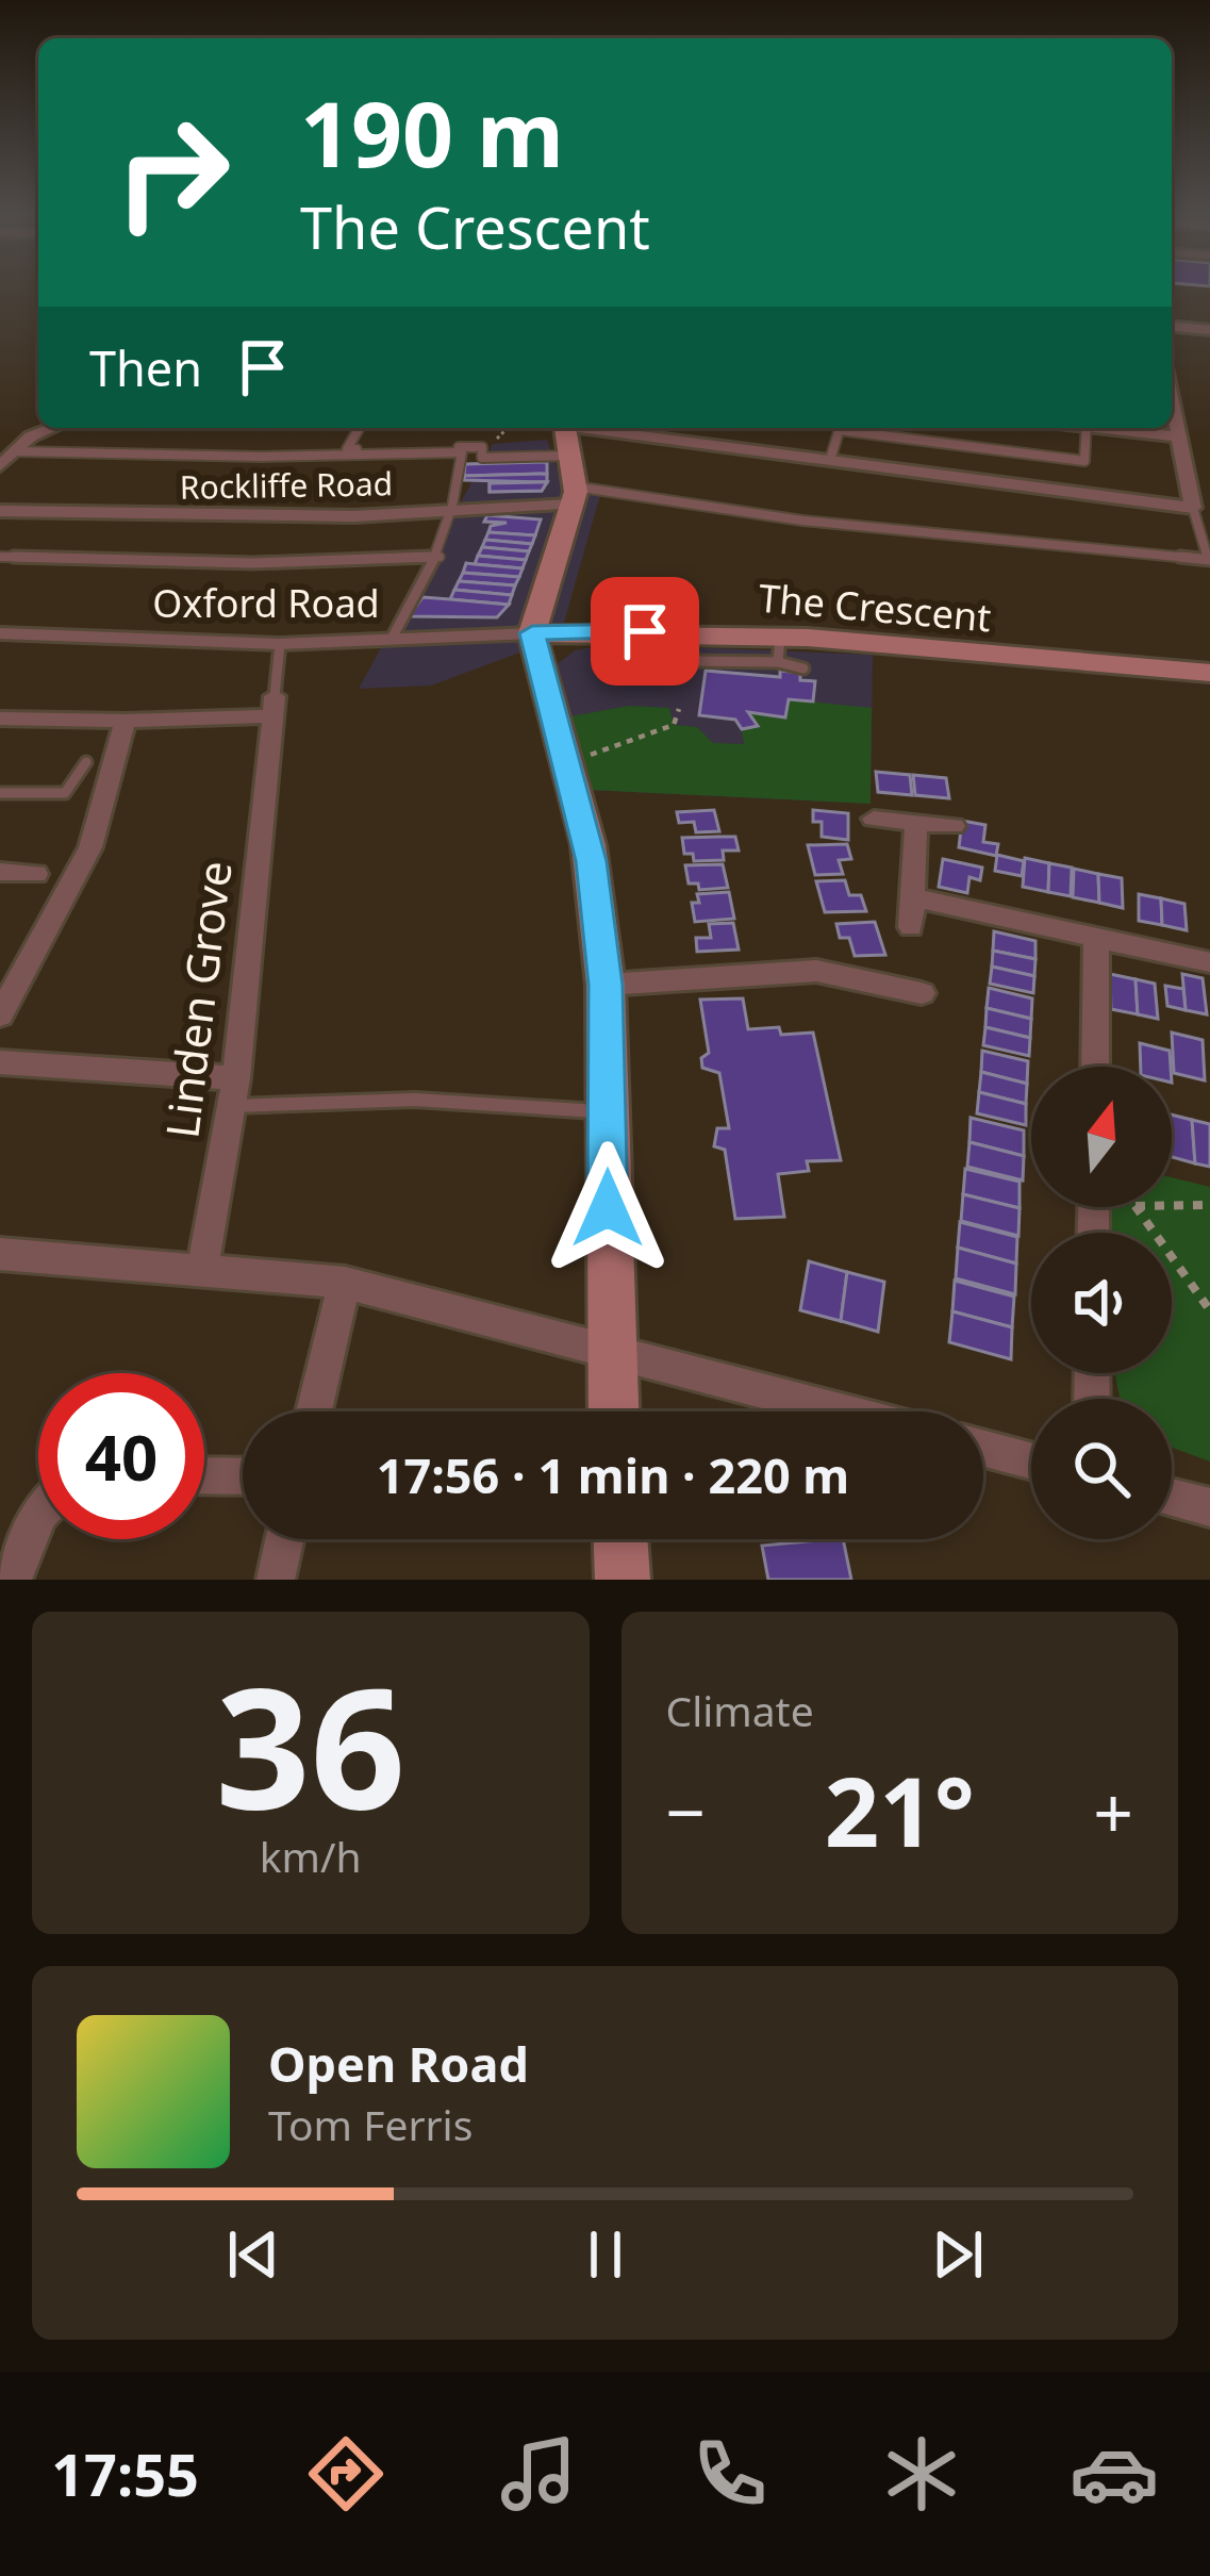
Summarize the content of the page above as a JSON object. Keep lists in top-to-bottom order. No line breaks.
{"streets":{"street":["Rockliffe Road","Oxford Road","The Crescent","Linden Grove"]},"crossings":[["Oxford Road","The Crescent"]],"north":"top","page":{"turn":["190 m","The Crescent"],"then":"Then","limit":"40","trip":"17:56 · 1 min · 220 m","tile":[["36","km/h"],"Climate"],"heat":["−","21°","+"],"song":["Open Road","Tom Ferris"],"tabs":"17:55"}}
